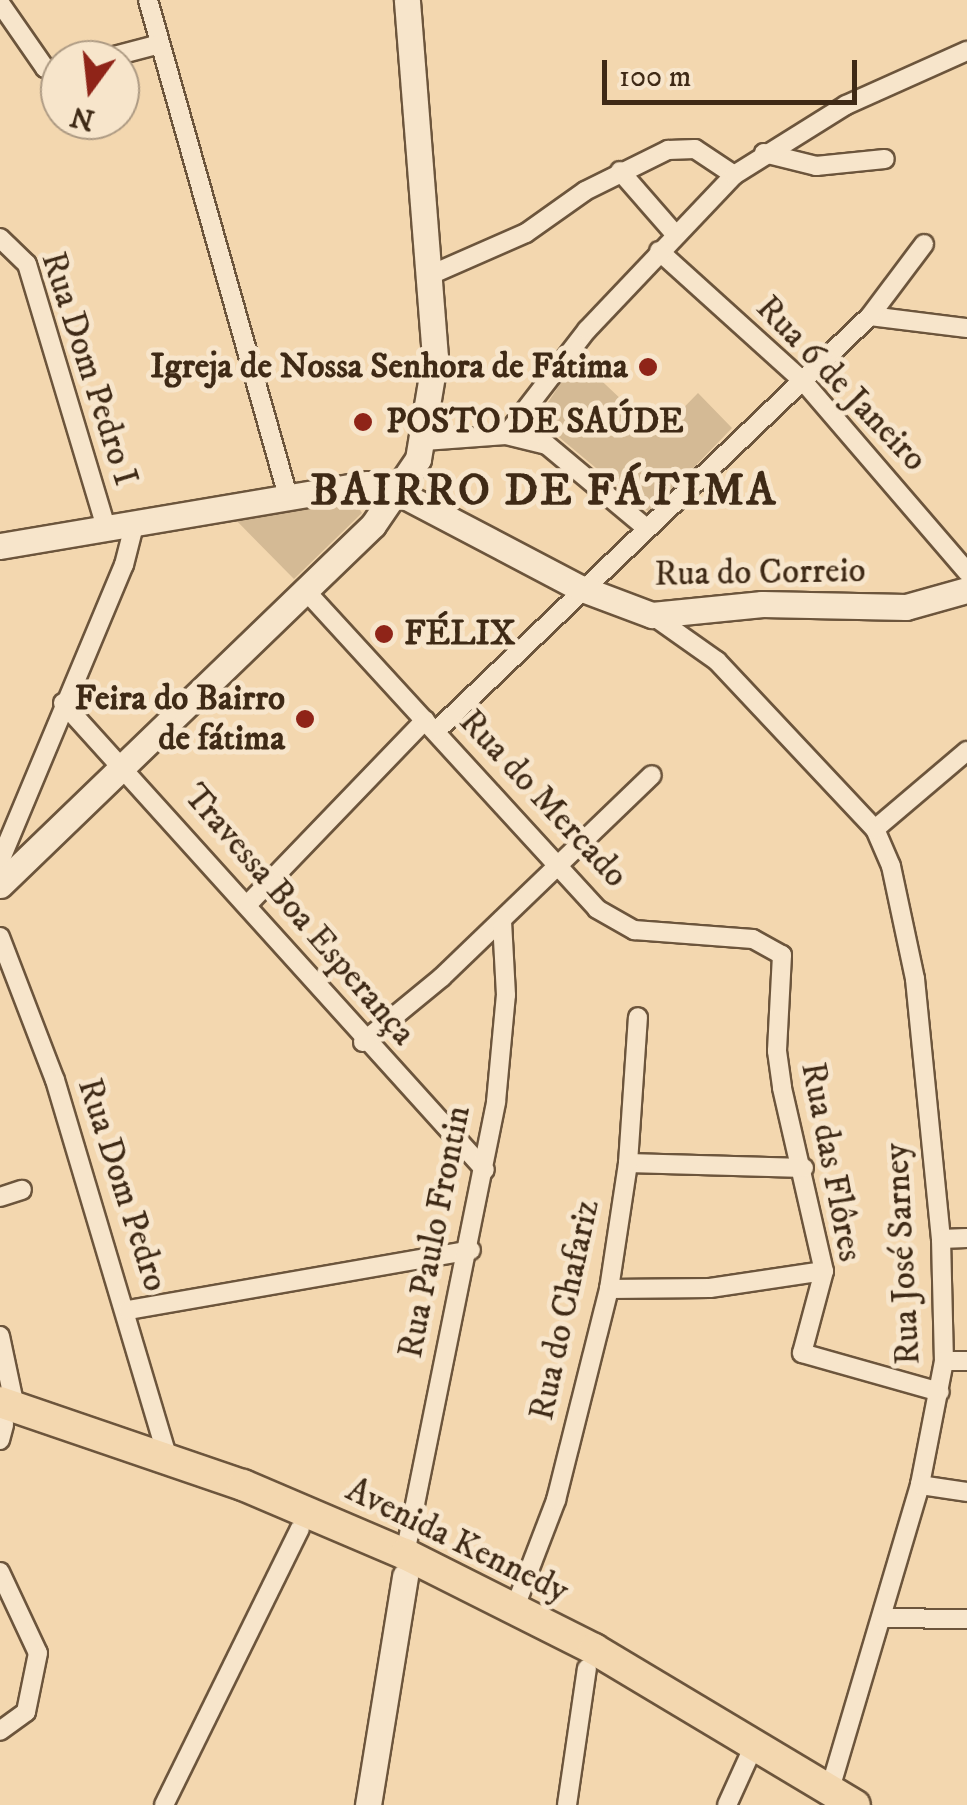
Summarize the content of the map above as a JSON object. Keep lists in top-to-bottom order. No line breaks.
{"streets":{"main road":["Rua do Correio","Rua Paulo Frontin","Avenida Kennedy"],"street":["Rua Dom Pedro I","Rua 6 de Janeiro","Rua do Mercado","Travessa Boa Esperança","Rua das Flôres","Rua Dom Pedro","Rua José Sarney","Rua do Chafariz"]},"crossings":[["Rua Dom Pedro I","Rua do Correio"],["Rua do Mercado","Rua das Flôres"],["Travessa Boa Esperança","Rua Paulo Frontin"],["Rua das Flôres","Rua José Sarney"],["Rua Dom Pedro","Avenida Kennedy"],["Rua Paulo Frontin","Avenida Kennedy"],["Rua José Sarney","Avenida Kennedy"],["Rua do Chafariz","Avenida Kennedy"]],"districts":["BAIRRO DE FÁTIMA"],"places":["Igreja de Nossa Senhora de Fátima","POSTO DE SAÚDE","FÉLIX","Feira do Bairro de fátima"],"scale_bar":"100 m","north":"bottom"}
